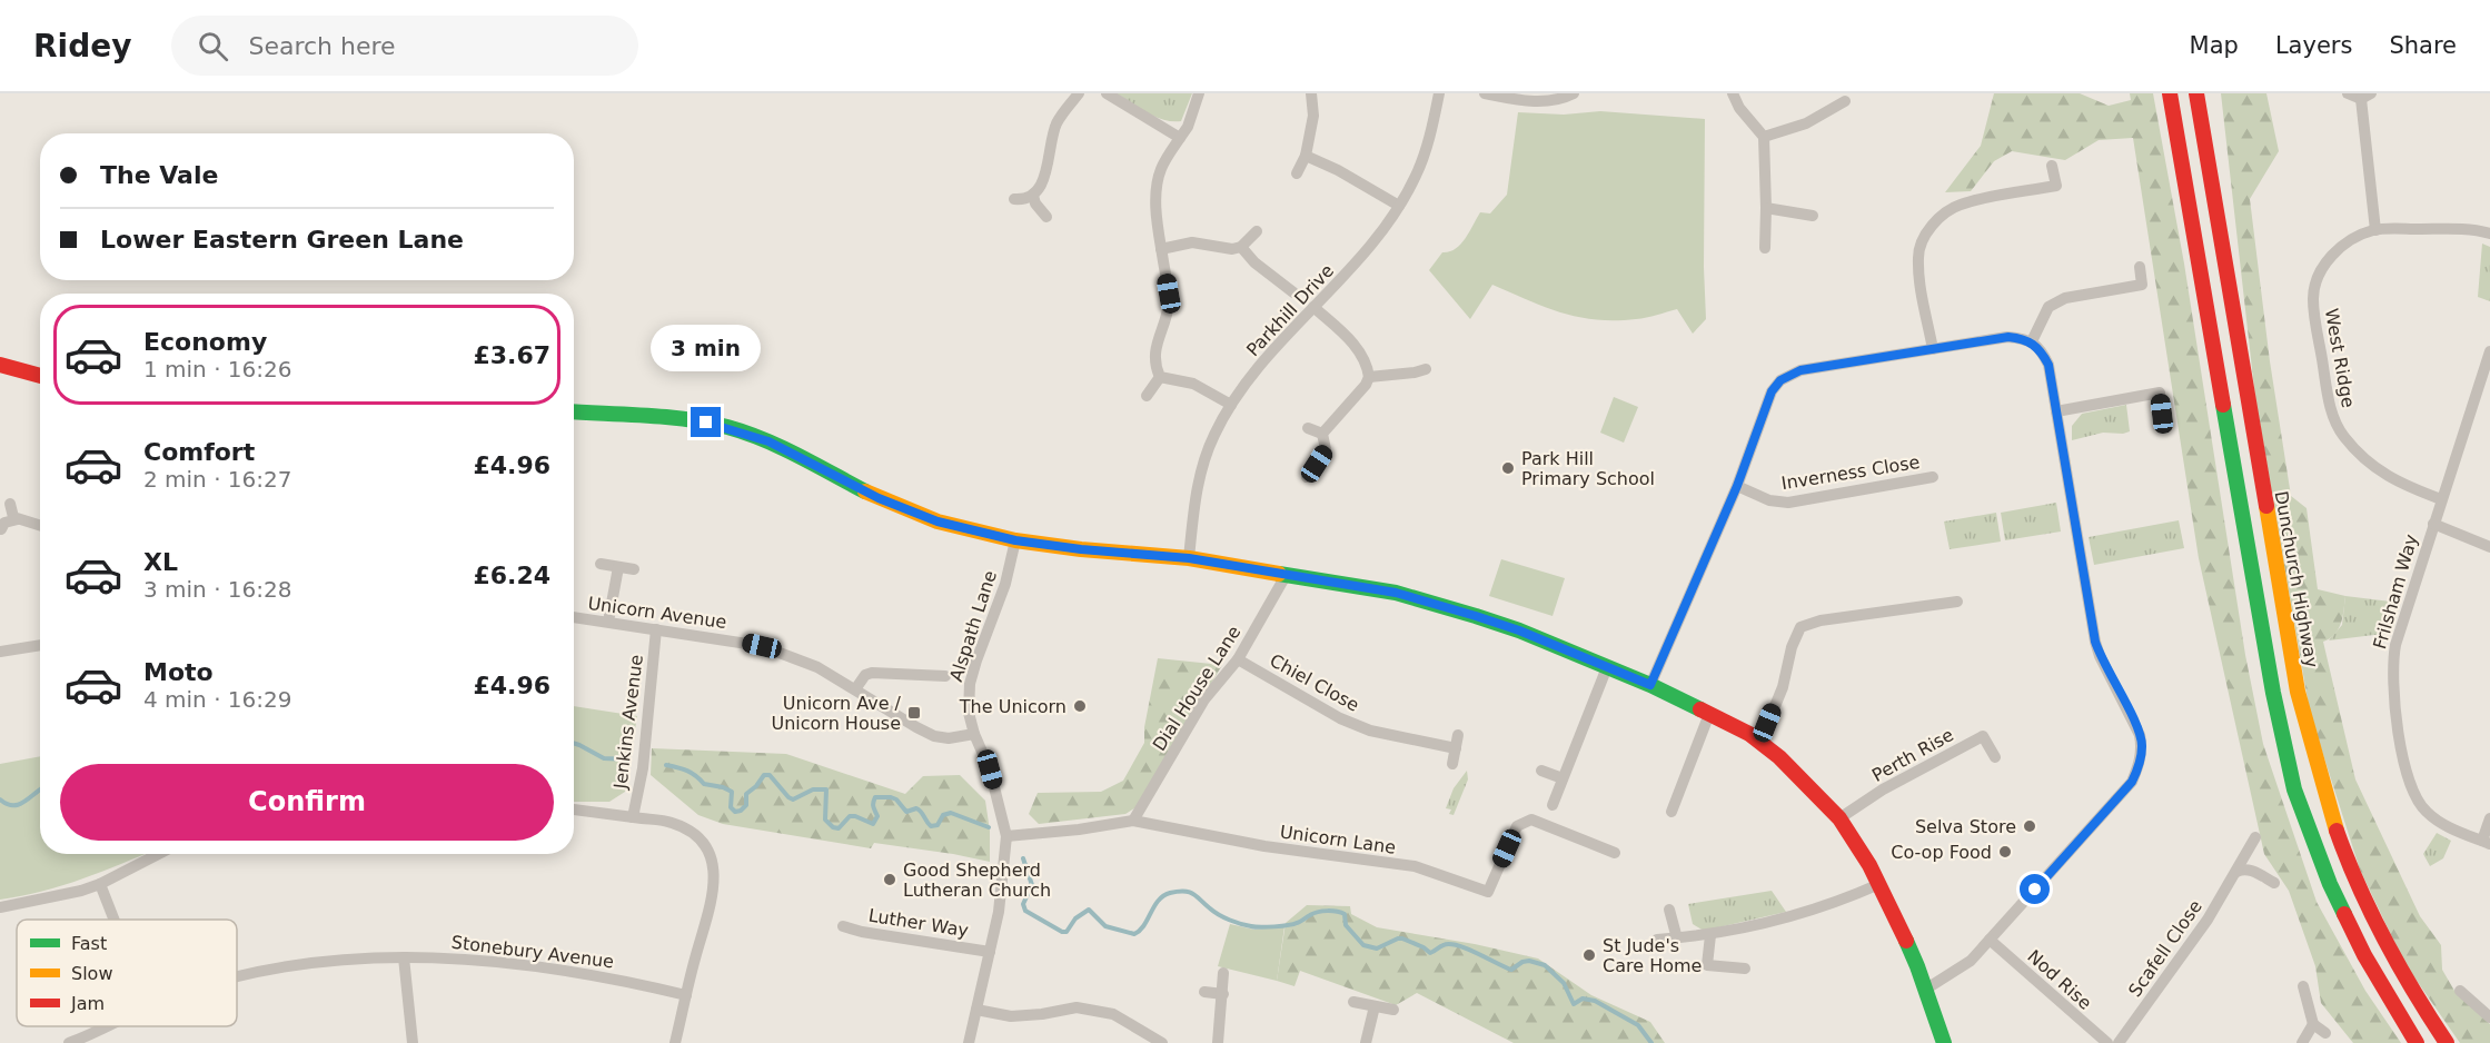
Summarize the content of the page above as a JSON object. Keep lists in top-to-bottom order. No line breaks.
{"streets":{"main road":["Dunchurch Highway"],"street":["Parkhill Drive","West Ridge","Inverness Close","Frilsham Way","Unicorn Avenue","Alspath Lane","Chiel Close","Dial House Lane","Jenkins Avenue","Perth Rise","Unicorn Lane","Luther Way","Scafell Close","Stonebury Avenue","Nod Rise"]},"crossings":[["West Ridge","Frilsham Way"],["Unicorn Avenue","Alspath Lane"],["Unicorn Avenue","Jenkins Avenue"],["Alspath Lane","Unicorn Lane"],["Chiel Close","Dial House Lane"],["Dial House Lane","Unicorn Lane"]],"places":{"other":["Park Hill Primary School","The Unicorn","Selva Store","Co-op Food","Good Shepherd Lutheran Church","St Jude's Care Home"],"transit":["Unicorn Ave / Unicorn House"]},"legend":["Fast","Slow","Jam"],"page":{"header":"Ridey","search":"Search here","nav":["Map","Layers","Share"],"banner":["The Vale","Lower Eastern Green Lane"],"list":[{"name":"Economy","note":"1 min · 16:26","value":"£3.67"},{"name":"Comfort","note":"2 min · 16:27","value":"£4.96"},{"name":"XL","note":"3 min · 16:28","value":"£6.24"},{"name":"Moto","note":"4 min · 16:29","value":"£4.96"}],"bubble":"3 min","buttons":"Confirm"}}
